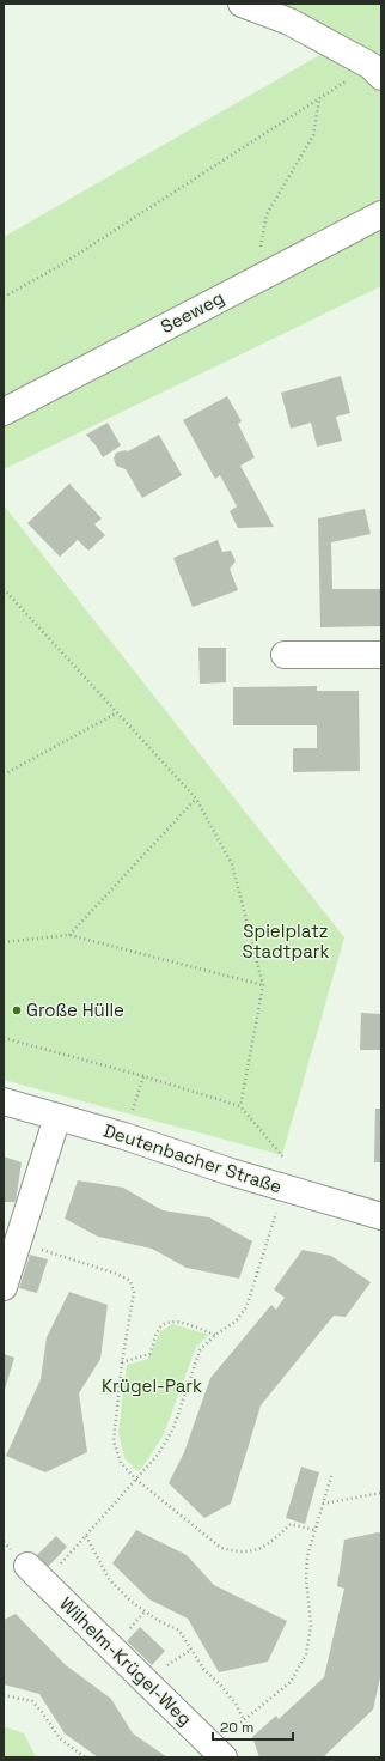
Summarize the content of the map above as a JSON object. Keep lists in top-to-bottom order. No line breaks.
{"streets":{"street":["Seeweg","Deutenbacher Straße","Wilhelm-Krügel-Weg"]},"parks":["Spielplatz Stadtpark","Krügel-Park"],"places":["Große Hülle"],"scale_bar":"20 m"}
